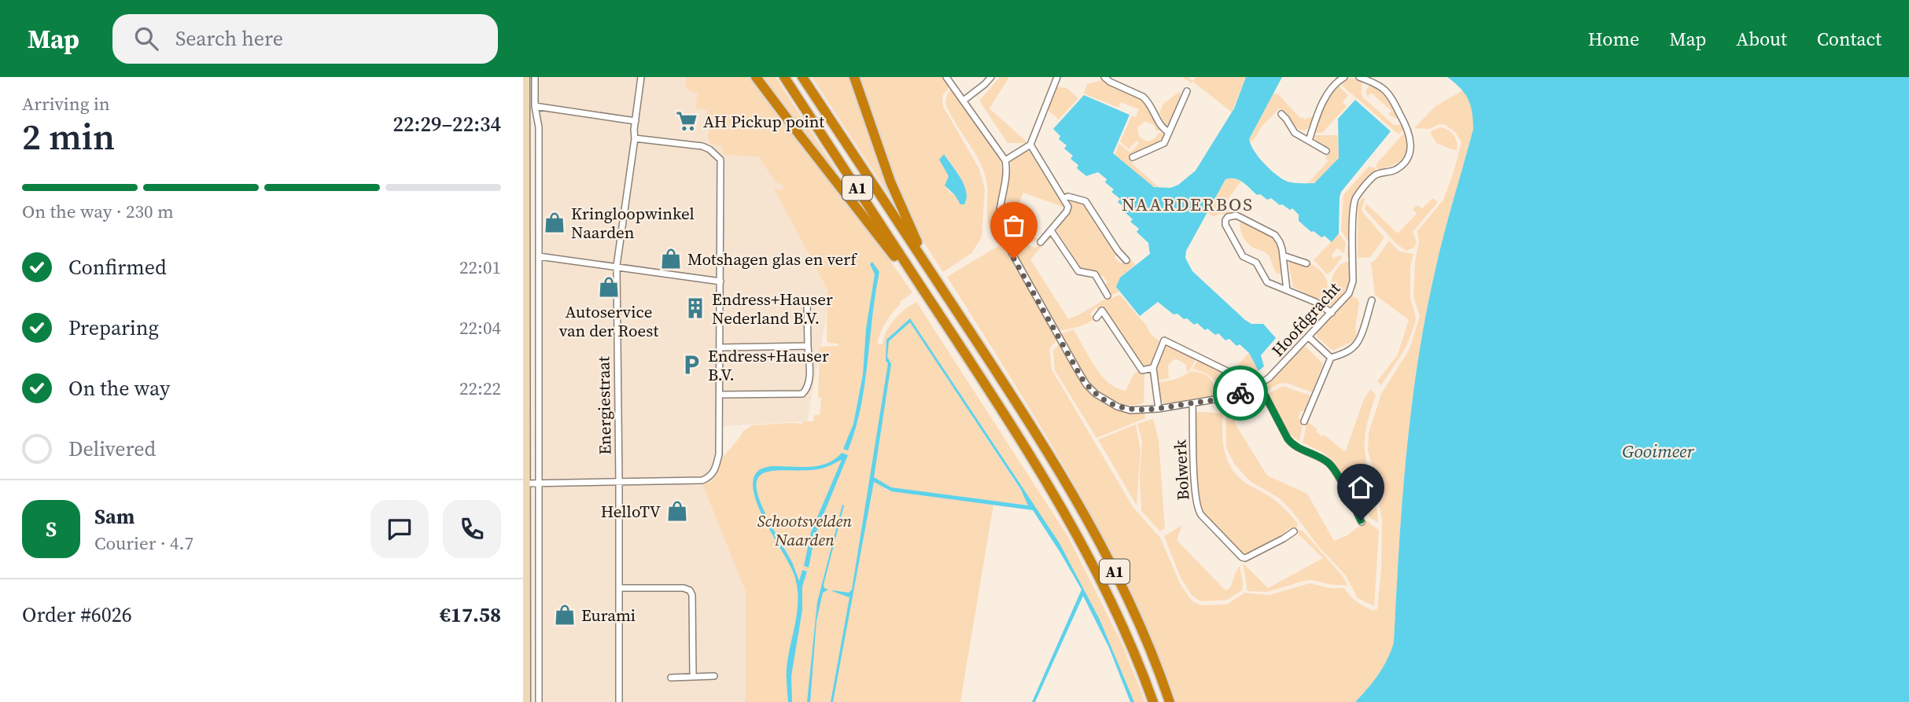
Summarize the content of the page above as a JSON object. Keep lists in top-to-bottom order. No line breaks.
{"streets":{"highway":["A1"],"street":["Hoofdgracht","Energiestraat","Bolwerk"]},"crossings":[["Hoofdgracht","Bolwerk"]],"districts":["NAARDERBOS"],"water":["Gooimeer"],"parks":["Schootsvelden Naarden"],"places":{"supermarket":["AH Pickup point"],"shop":["Kringloopwinkel Naarden","Motshagen glas en verf","Autoservice van der Roest","HelloTV","Eurami"],"building":["Endress+Hauser Nederland B.V."],"parking":["Endress+Hauser B.V."]},"page":{"header":"Map","search":"Search here","nav":["Home","Map","About","Contact"],"heading":["2 min","Arriving in","22:29–22:34"],"panel":["Sam","Courier · 4.7","Order #6026","€17.58"],"bar":"On the way · 230 m","list":[["Confirmed","22:01"],["Preparing","22:04"],["On the way","22:22"],"Delivered"],"round":"S"}}
